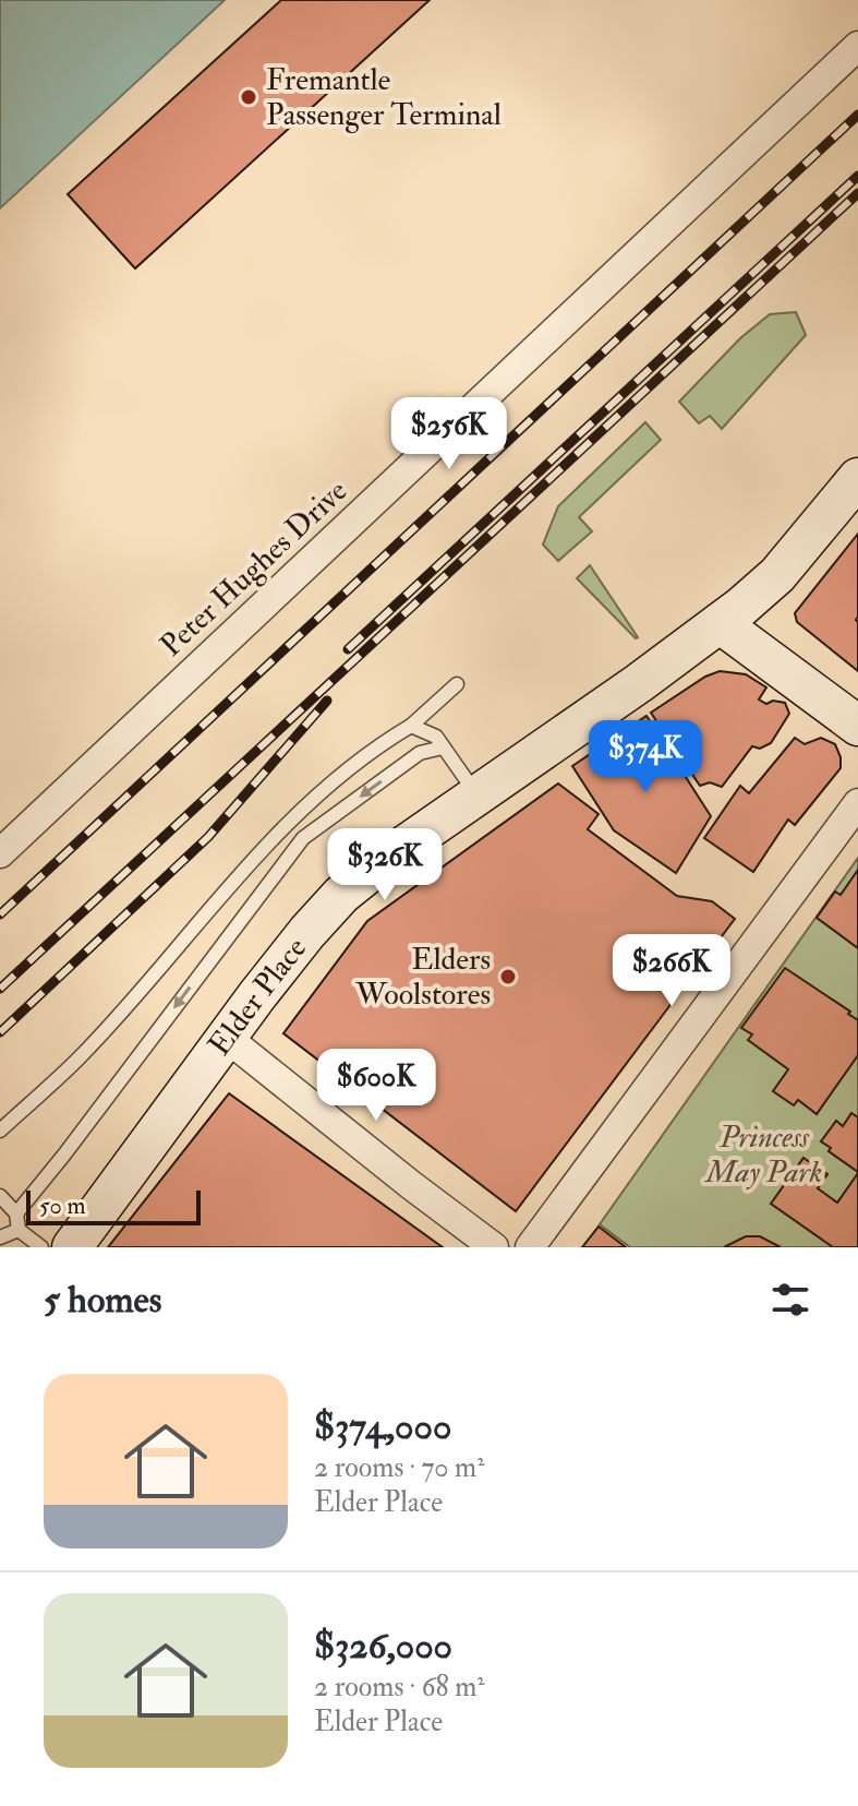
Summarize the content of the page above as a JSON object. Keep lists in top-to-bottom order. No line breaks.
{"streets":{"street":["Peter Hughes Drive","Elder Place"]},"parks":["Princess May Park"],"places":["Fremantle Passenger Terminal","Elders Woolstores"],"scale_bar":"50 m","page":{"price":["$256K","$374K","$326K","$266K","$600K"],"scale":"50 m","heading":"5 homes","list":[{"name":"$374,000","note":"2 rooms · 70 m² · Elder Place"},{"name":"$326,000","note":"2 rooms · 68 m² · Elder Place"}]}}
